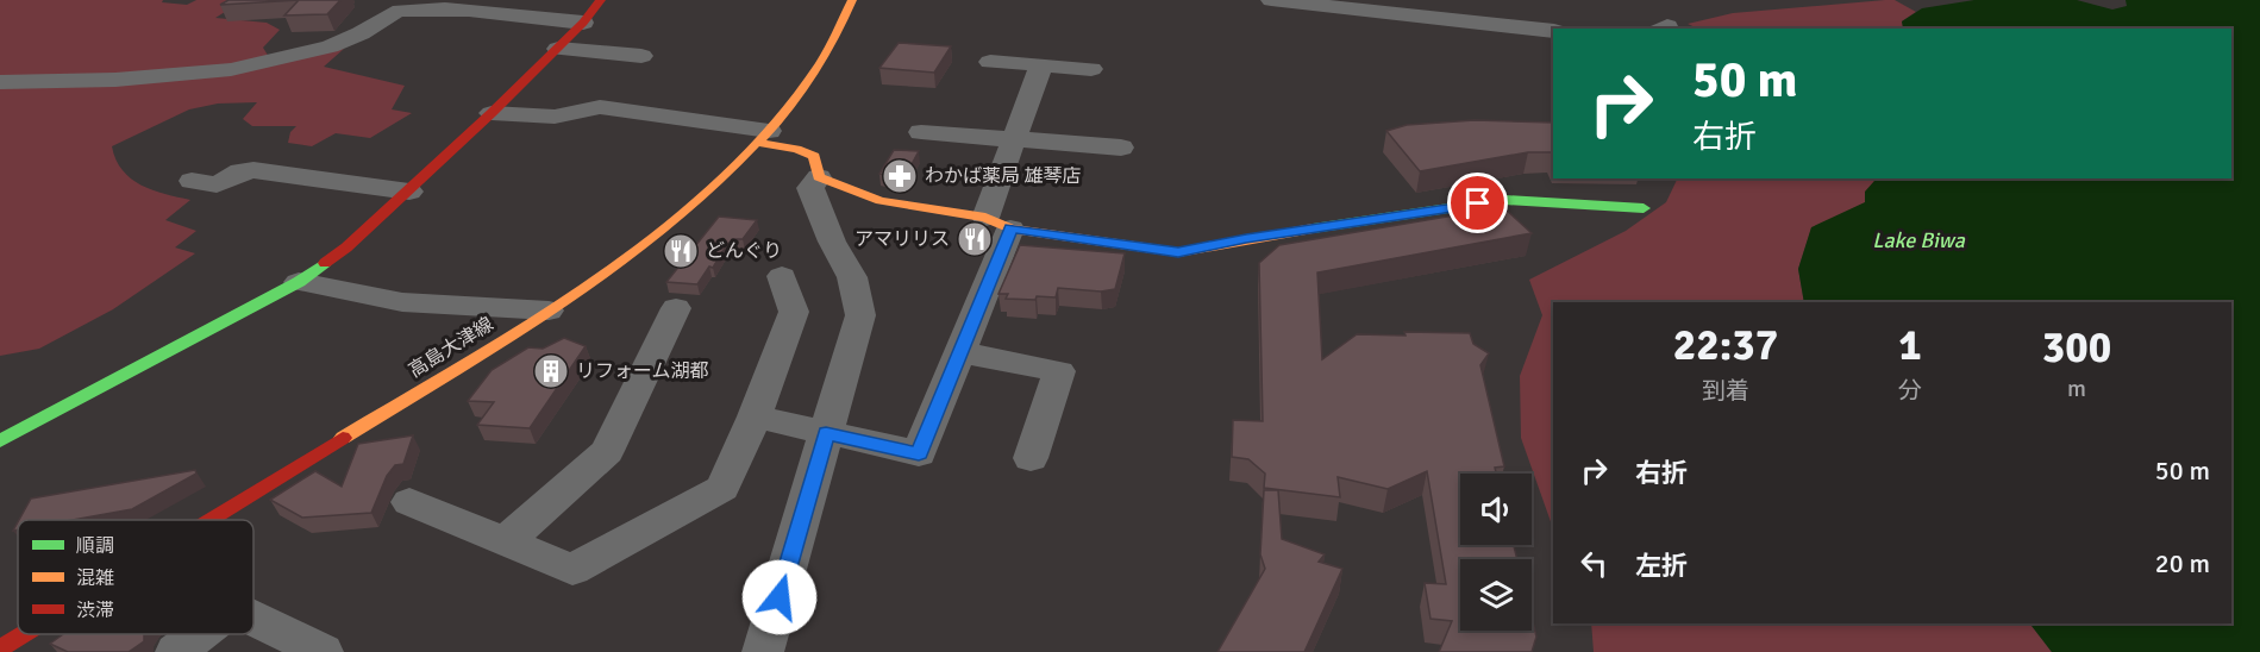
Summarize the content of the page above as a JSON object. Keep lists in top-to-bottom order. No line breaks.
{"streets":{"street":["高島大津線"]},"water":["Lake Biwa"],"places":{"pharmacy":["わかば薬局 雄琴店"],"restaurant":["アマリリス","どんぐり"],"building":["リフォーム湖都"]},"legend":["順調","混雑","渋滞"],"page":{"turn":["50 m","右折"],"eta":["22:37","到着","1","分","300","m"],"list":[{"name":"右折","value":"50 m"},{"name":"左折","value":"20 m"}]}}
